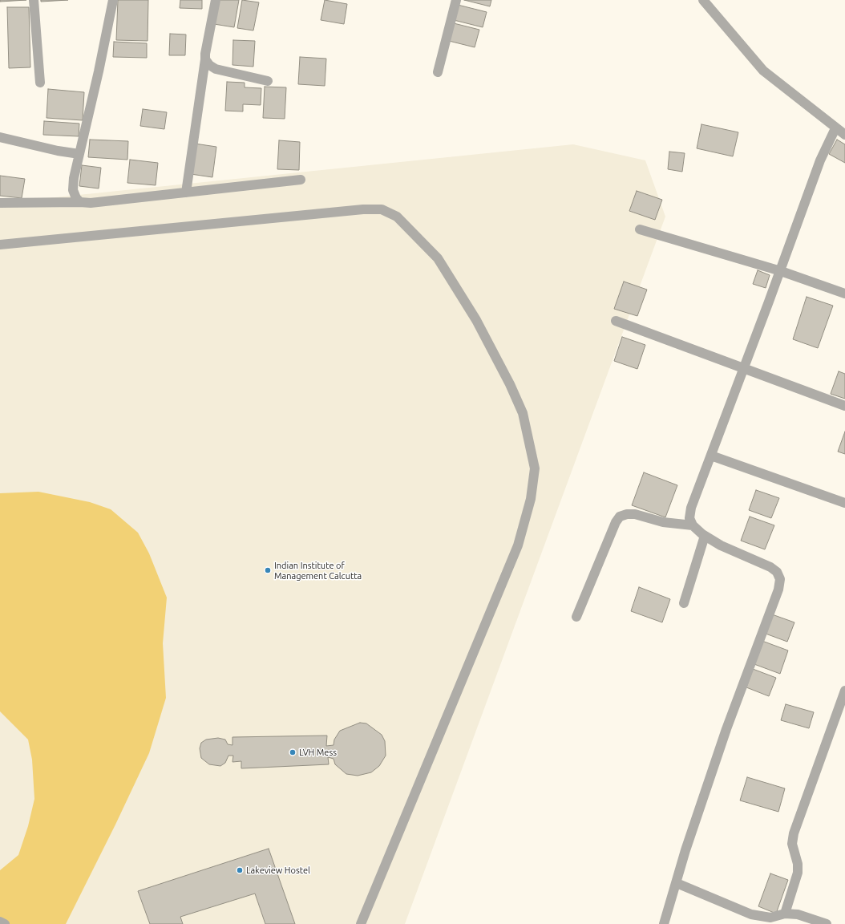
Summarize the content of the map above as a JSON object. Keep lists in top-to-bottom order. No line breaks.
{"places":["Indian Institute of Management Calcutta","LVH Mess","Lakeview Hostel"]}
